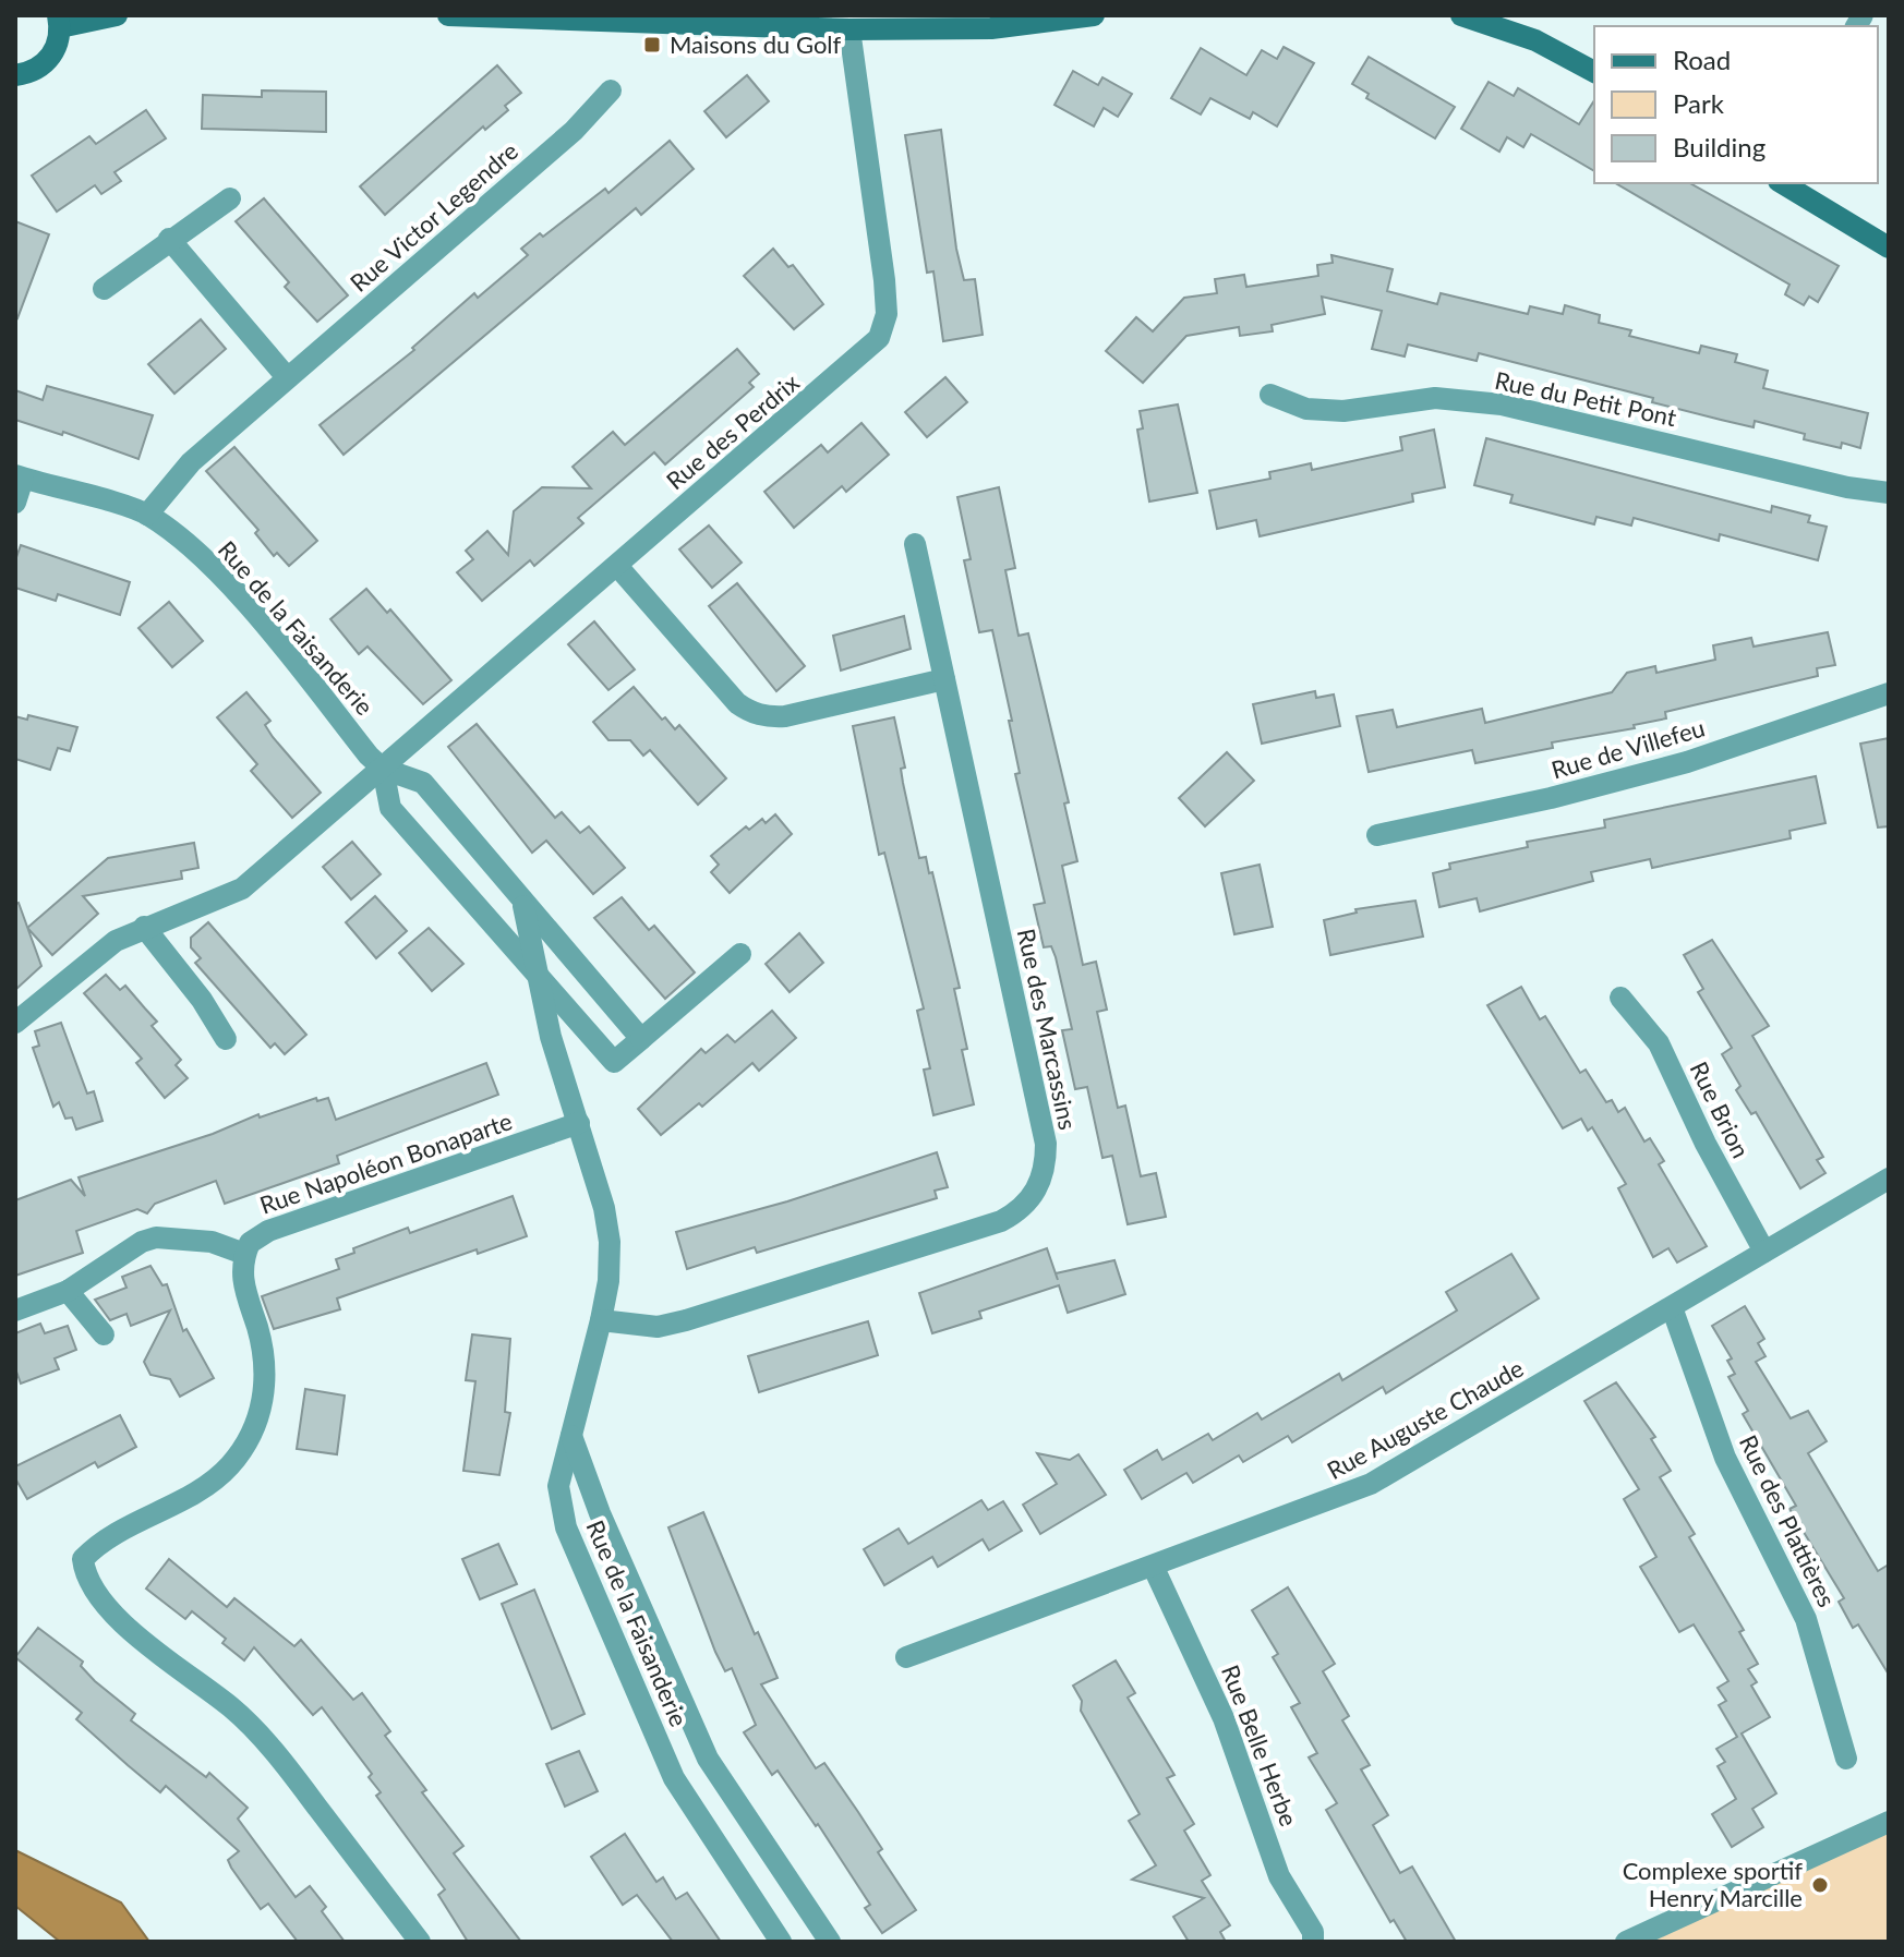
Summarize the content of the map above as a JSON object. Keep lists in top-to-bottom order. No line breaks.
{"streets":{"street":["Rue Victor Legendre","Rue du Petit Pont","Rue des Perdrix","Rue de la Faisanderie","Rue de Villefeu","Rue des Marcassins","Rue Brion","Rue Napoléon Bonaparte","Rue Auguste Chaude","Rue des Plattières","Rue Belle Herbe"]},"crossings":[["Rue Victor Legendre","Rue de la Faisanderie"],["Rue des Perdrix","Rue de la Faisanderie"],["Rue de la Faisanderie","Rue des Marcassins"],["Rue de la Faisanderie","Rue Napoléon Bonaparte"],["Rue Brion","Rue Auguste Chaude"],["Rue Auguste Chaude","Rue des Plattières"],["Rue Auguste Chaude","Rue Belle Herbe"]],"places":{"transit":["Maisons du Golf"],"other":["Complexe sportif Henry Marcille"]},"legend":["Road","Park","Building"]}
